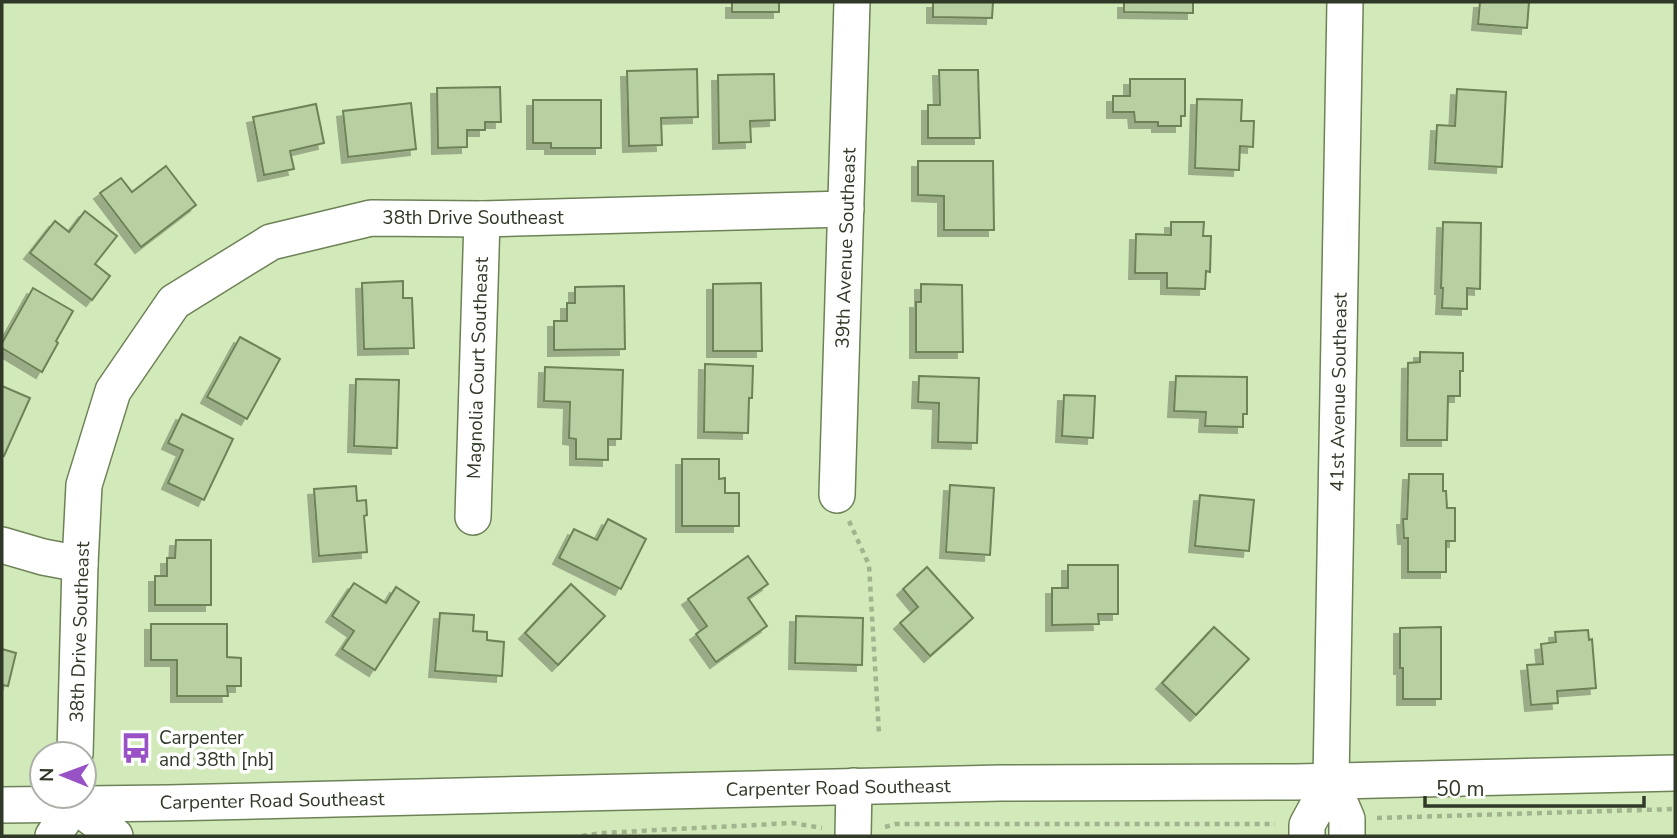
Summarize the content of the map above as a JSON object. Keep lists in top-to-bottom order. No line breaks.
{"streets":{"street":["38th Drive Southeast","39th Avenue Southeast","Magnolia Court Southeast","41st Avenue Southeast","Carpenter Road Southeast"]},"crossings":[["38th Drive Southeast","39th Avenue Southeast"],["38th Drive Southeast","Magnolia Court Southeast"],["41st Avenue Southeast","Carpenter Road Southeast"]],"places":{"bus stop":["Carpenter and 38th [nb]"]},"scale_bar":"50 m","north":"left"}
